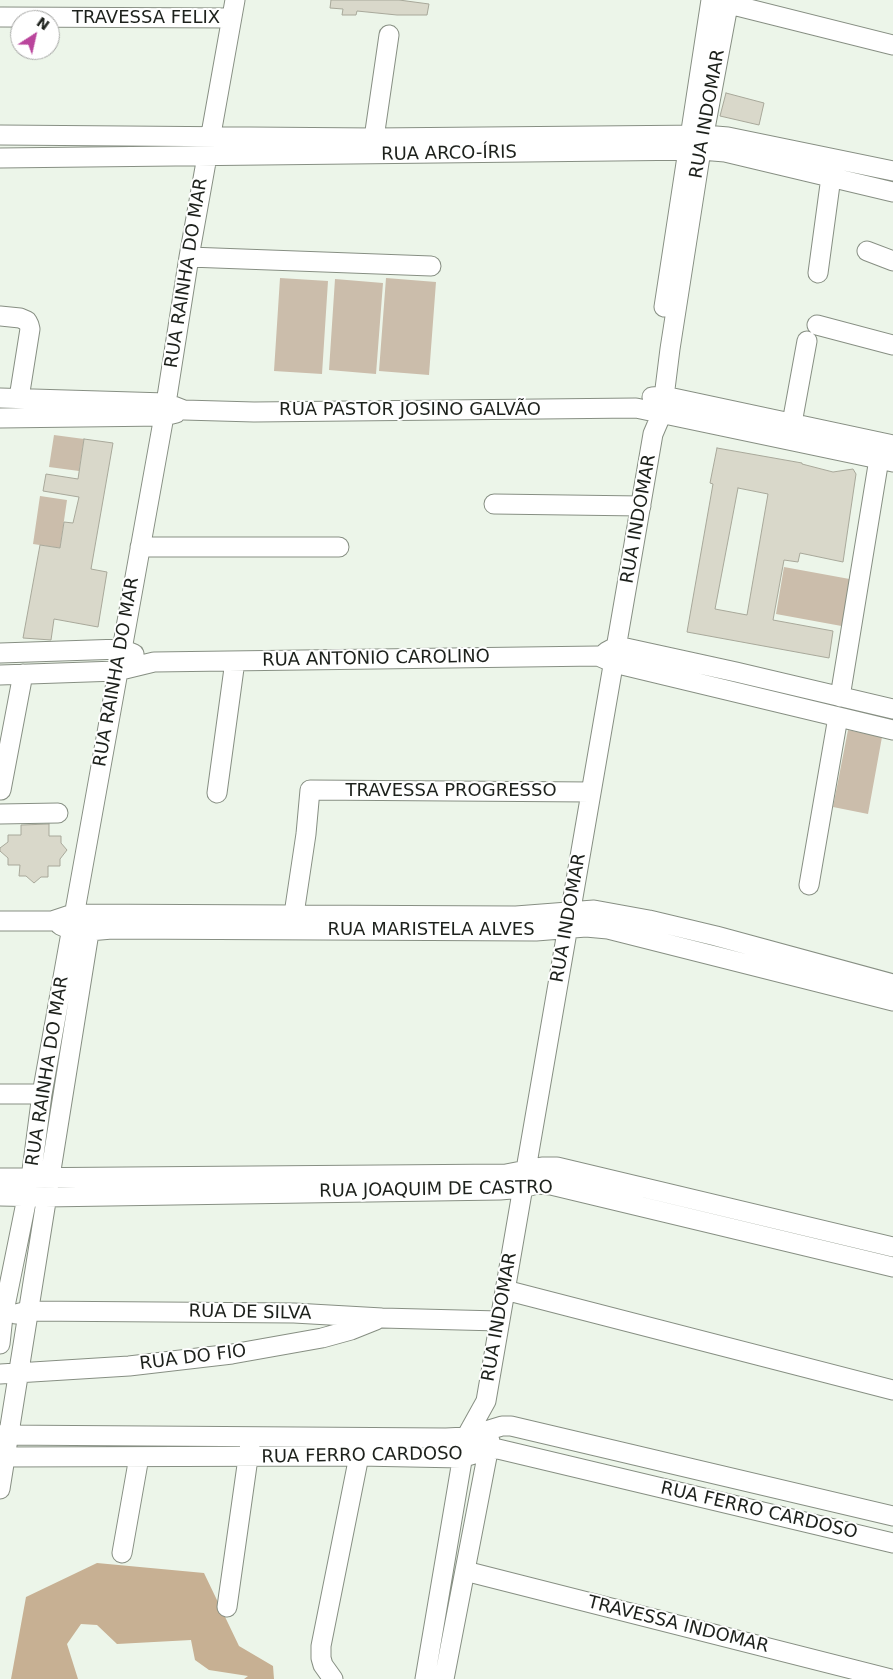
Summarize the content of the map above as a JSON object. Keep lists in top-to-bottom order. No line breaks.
{"streets":{"street":["TRAVESSA FELIX","RUA INDOMAR","RUA ARCO-ÍRIS","RUA RAINHA DO MAR","RUA PASTOR JOSINO GALVÃO","RUA ANTONIO CAROLINO","TRAVESSA PROGRESSO","RUA MARISTELA ALVES","RUA JOAQUIM DE CASTRO","RUA DE SILVA","RUA DO FIO","RUA FERRO CARDOSO","TRAVESSA INDOMAR"]},"crossings":[["TRAVESSA FELIX","RUA RAINHA DO MAR"],["RUA INDOMAR","RUA ARCO-ÍRIS"],["RUA INDOMAR","RUA PASTOR JOSINO GALVÃO"],["RUA INDOMAR","RUA ANTONIO CAROLINO"],["RUA INDOMAR","TRAVESSA PROGRESSO"],["RUA INDOMAR","RUA MARISTELA ALVES"],["RUA INDOMAR","RUA JOAQUIM DE CASTRO"],["RUA INDOMAR","RUA DE SILVA"],["RUA INDOMAR","RUA FERRO CARDOSO"],["RUA INDOMAR","TRAVESSA INDOMAR"],["RUA ARCO-ÍRIS","RUA RAINHA DO MAR"],["RUA RAINHA DO MAR","RUA PASTOR JOSINO GALVÃO"],["RUA RAINHA DO MAR","RUA ANTONIO CAROLINO"],["RUA RAINHA DO MAR","RUA MARISTELA ALVES"],["RUA RAINHA DO MAR","RUA JOAQUIM DE CASTRO"],["RUA RAINHA DO MAR","RUA DE SILVA"],["RUA RAINHA DO MAR","RUA DO FIO"],["RUA RAINHA DO MAR","RUA FERRO CARDOSO"],["TRAVESSA PROGRESSO","RUA MARISTELA ALVES"],["RUA DE SILVA","RUA DO FIO"]],"north":"top right"}
